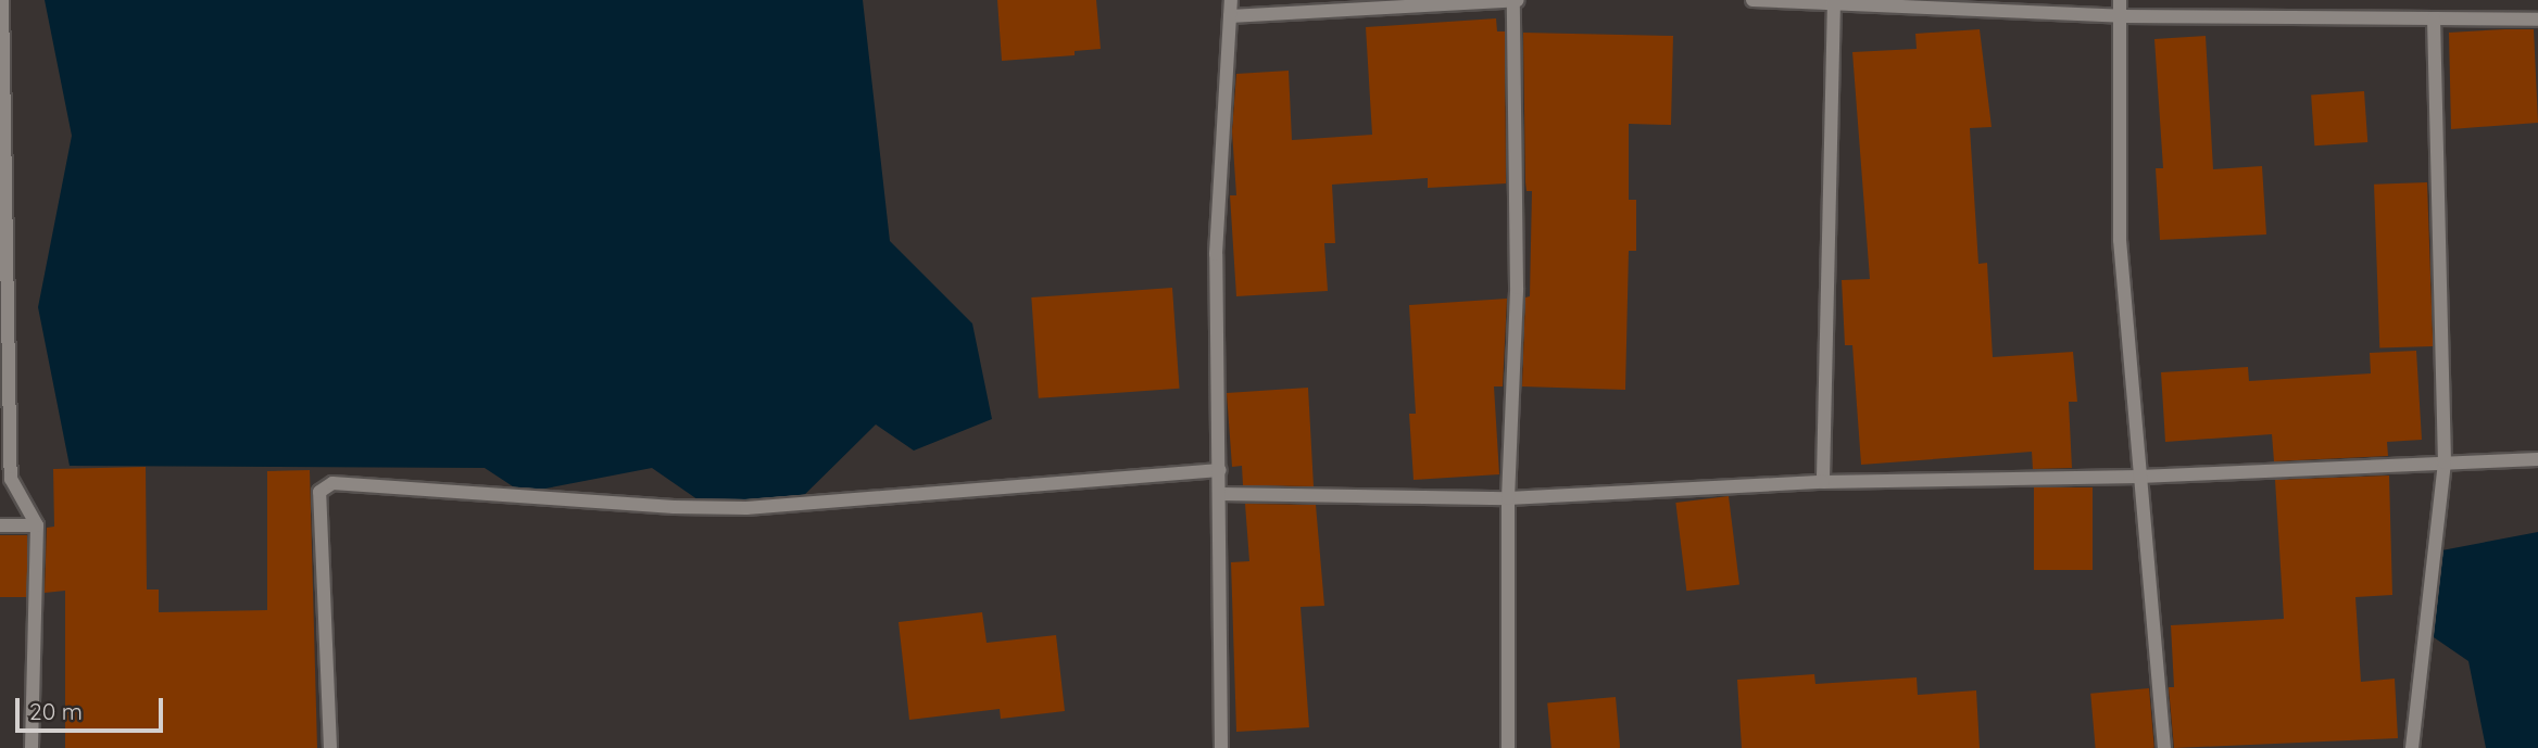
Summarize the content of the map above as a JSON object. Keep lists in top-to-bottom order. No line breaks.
{"scale_bar":"20 m"}
